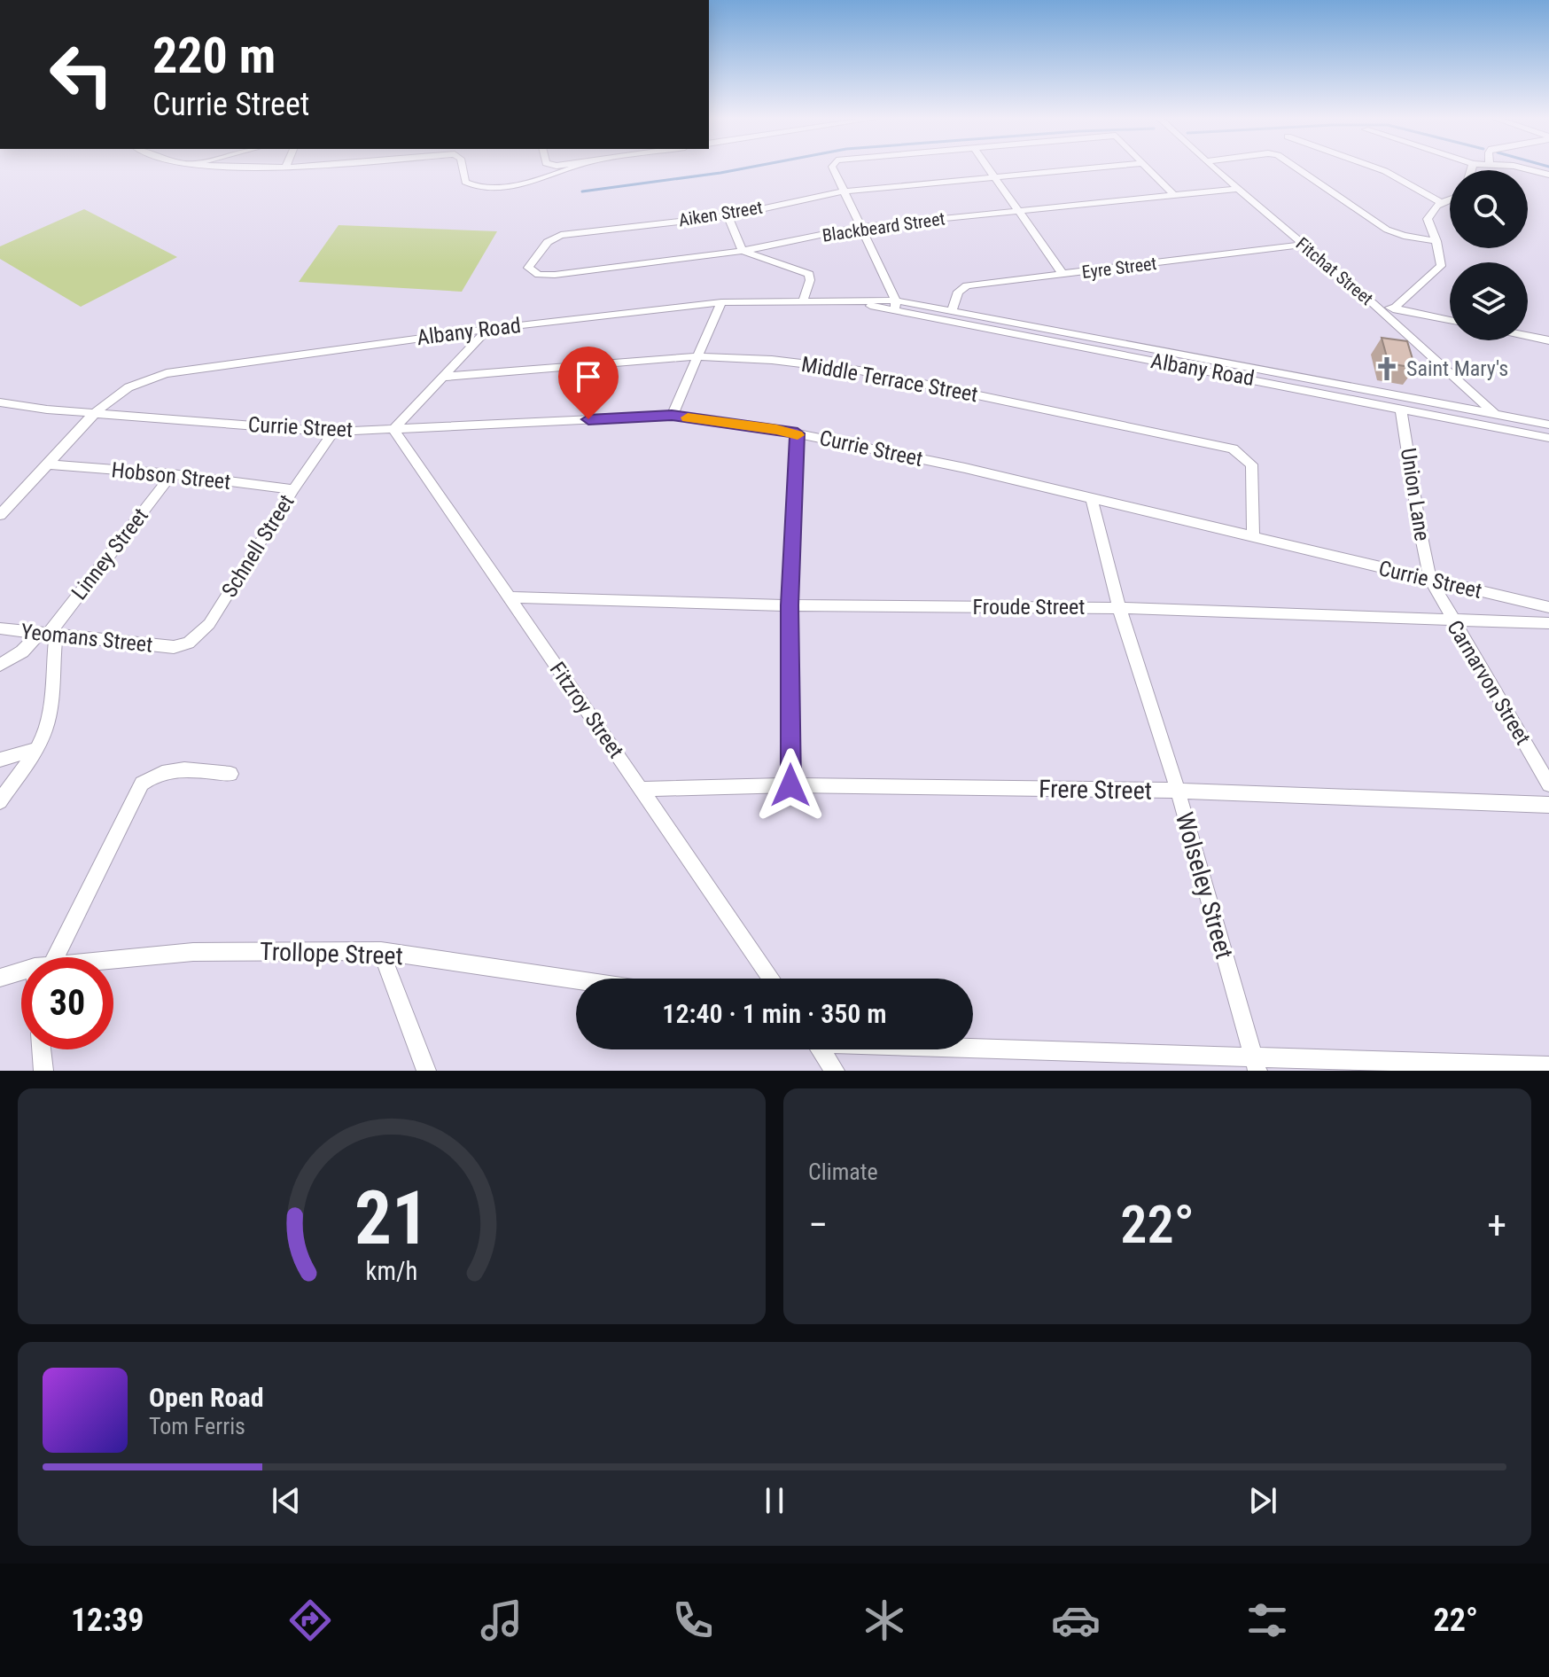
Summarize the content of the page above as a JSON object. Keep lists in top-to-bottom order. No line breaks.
{"streets":{"street":["Aiken Street","Blackbeard Street","Eyre Street","Fitchat Street","Albany Road","Middle Terrace Street","Currie Street","Hobson Street","Union Lane","Schnell Street","Linney Street","Froude Street","Yeomans Street","Carnarvon Street","Fitzroy Street","Frere Street","Wolseley Street","Trollope Street"]},"crossings":[["Aiken Street","Blackbeard Street"],["Blackbeard Street","Fitchat Street"],["Eyre Street","Fitchat Street"],["Eyre Street","Albany Road"],["Fitchat Street","Albany Road"],["Albany Road","Currie Street"],["Albany Road","Hobson Street"],["Albany Road","Union Lane"],["Middle Terrace Street","Currie Street"],["Currie Street","Union Lane"],["Currie Street","Schnell Street"],["Currie Street","Carnarvon Street"],["Currie Street","Fitzroy Street"],["Currie Street","Wolseley Street"],["Hobson Street","Schnell Street"],["Hobson Street","Linney Street"],["Union Lane","Carnarvon Street"],["Schnell Street","Yeomans Street"],["Linney Street","Yeomans Street"],["Froude Street","Carnarvon Street"],["Froude Street","Fitzroy Street"],["Froude Street","Wolseley Street"],["Fitzroy Street","Frere Street"],["Frere Street","Wolseley Street"]],"places":{"church":["Saint Mary's"]},"page":{"turn":["220 m","Currie Street"],"limit":"30","trip":"12:40 · 1 min · 350 m","tile":"Climate","heat":["−","22°","+"],"song":["Open Road","Tom Ferris"],"tabs":["12:39","22°"],"gauge":["21","km/h"]}}
